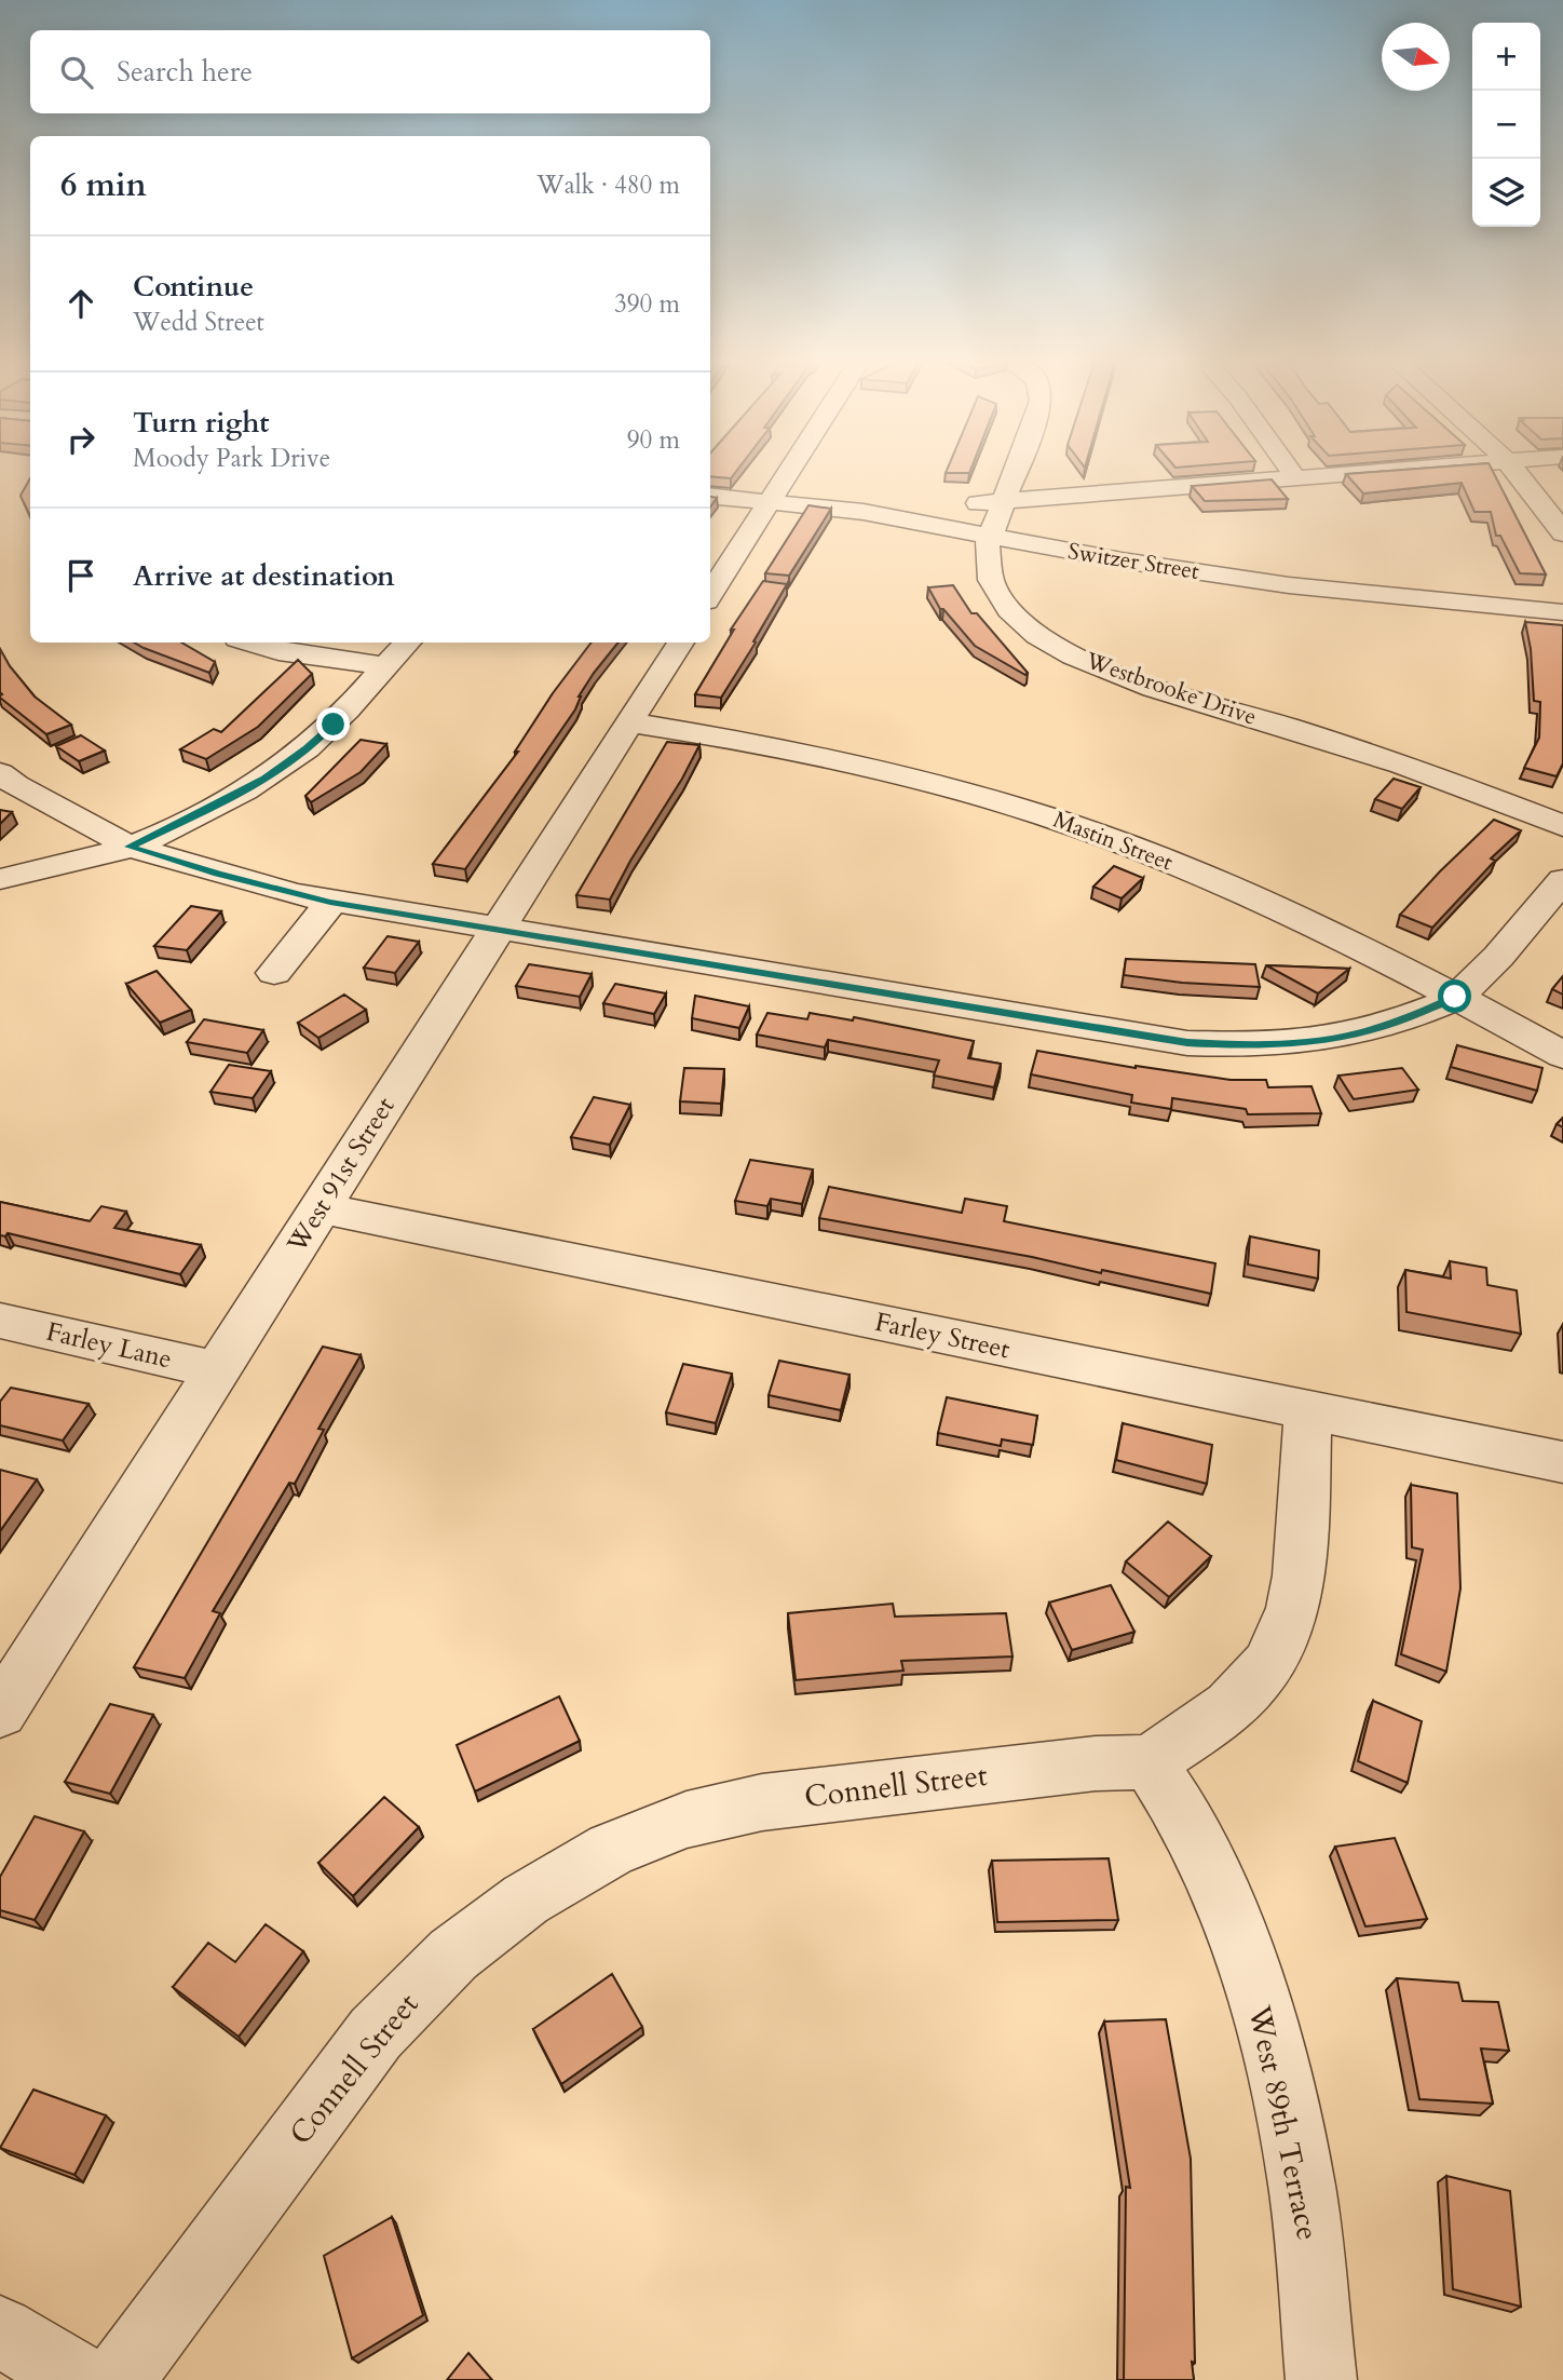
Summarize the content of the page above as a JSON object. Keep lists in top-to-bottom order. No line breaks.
{"streets":{"street":["Switzer Street","Westbrooke Drive","Mastin Street","West 91st Street","Farley Street","Farley Lane","Connell Street","West 89th Terrace"]},"crossings":[["Switzer Street","Westbrooke Drive"],["Mastin Street","West 91st Street"],["West 91st Street","Farley Street"],["West 91st Street","Farley Lane"],["Connell Street","West 89th Terrace"]],"north":"right","page":{"map_buttons":["+","−"],"search":"Search here","heading":["6 min","Walk · 480 m"],"list":[["Continue","Wedd Street","390 m"],["Turn right","Moody Park Drive","90 m"],"Arrive at destination"]}}
